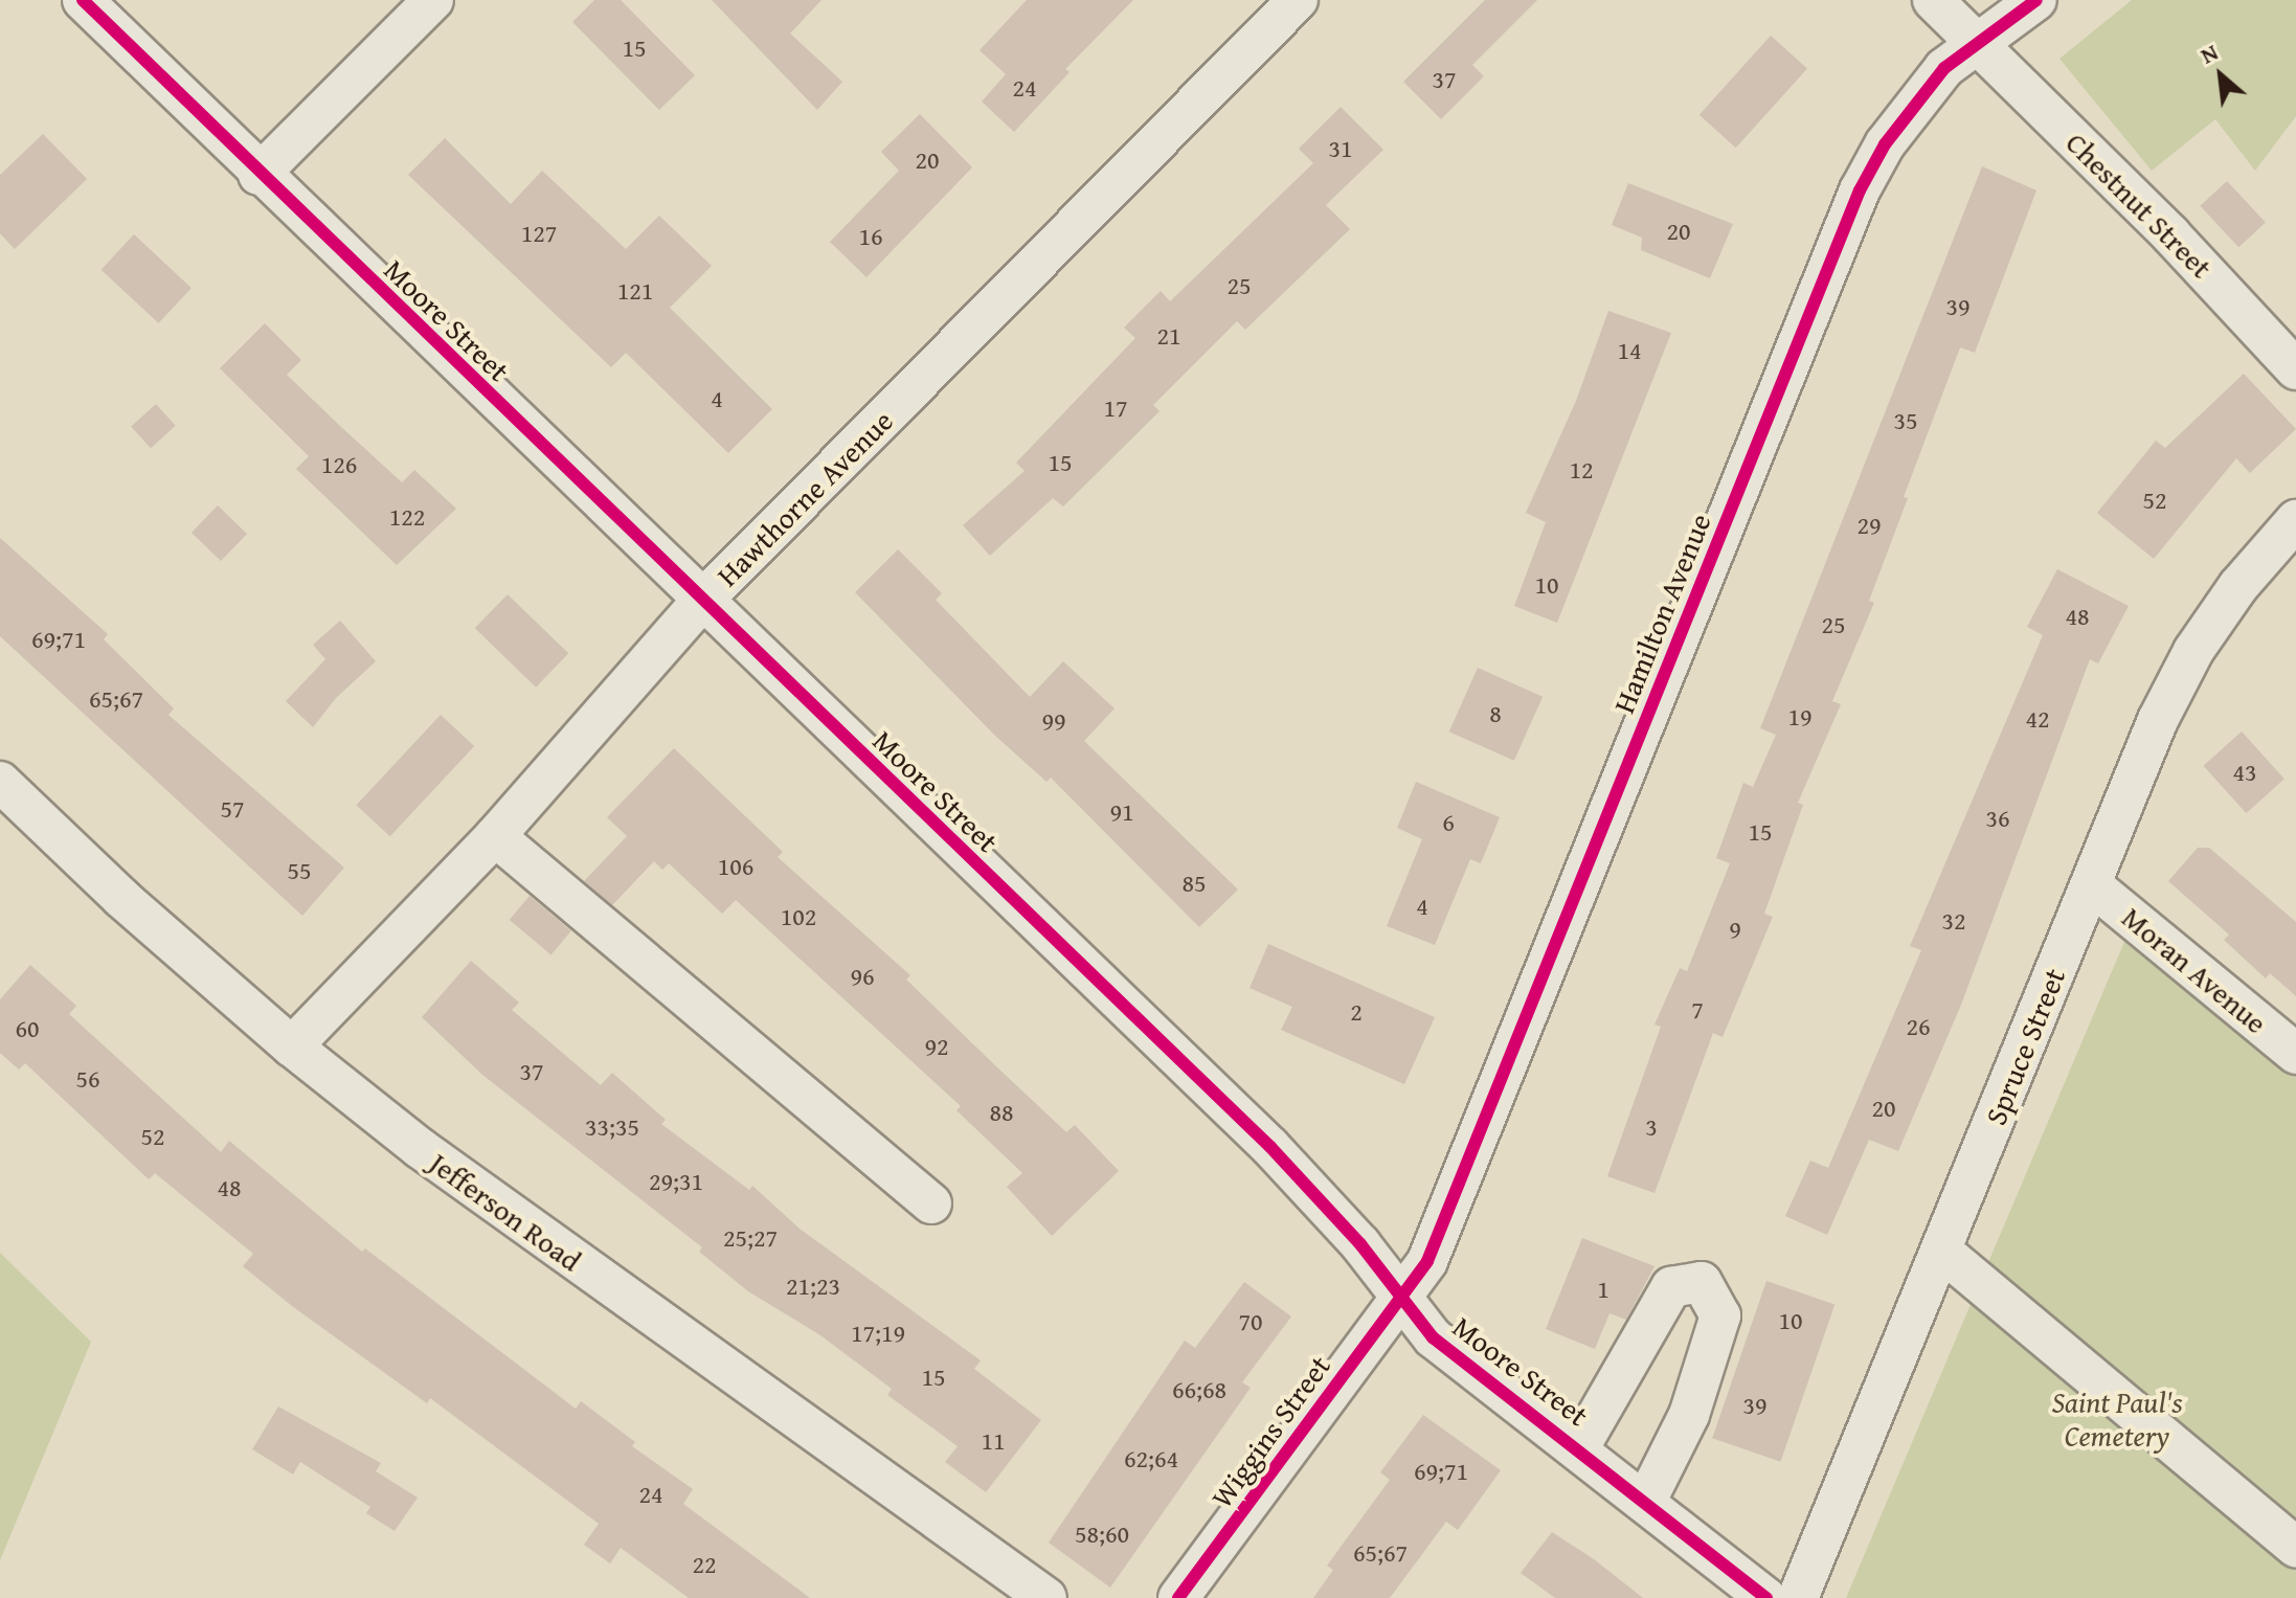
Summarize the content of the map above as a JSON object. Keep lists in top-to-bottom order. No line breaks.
{"streets":{"street":["Chestnut Street","Moore Street","Hawthorne Avenue","Hamilton Avenue","Moran Avenue","Spruce Street","Jefferson Road","Wiggins Street"]},"crossings":[["Chestnut Street","Hamilton Avenue"],["Moore Street","Hawthorne Avenue"],["Moore Street","Hamilton Avenue"],["Moore Street","Wiggins Street"],["Hawthorne Avenue","Jefferson Road"],["Hamilton Avenue","Wiggins Street"],["Moran Avenue","Spruce Street"]],"parks":["Saint Paul's Cemetery"],"house_numbers":["15","37","24","31","20","20","127","16","25","121","39","21","14","4","17","35","15","126","12","52","122","29","10","48","25","69;71","65;67","8","19","42","99","43","57","91","36","6","15","106","55","85","4","102","32","9","96","7","2","26","60","92","37","56","20","88","33;35","3","52","29;31","48","25;27","21;23","1","10","70","17;19","15","66;68","39","11","62;64","69;71","24","58;60","65;67","22"],"north":"top left"}
